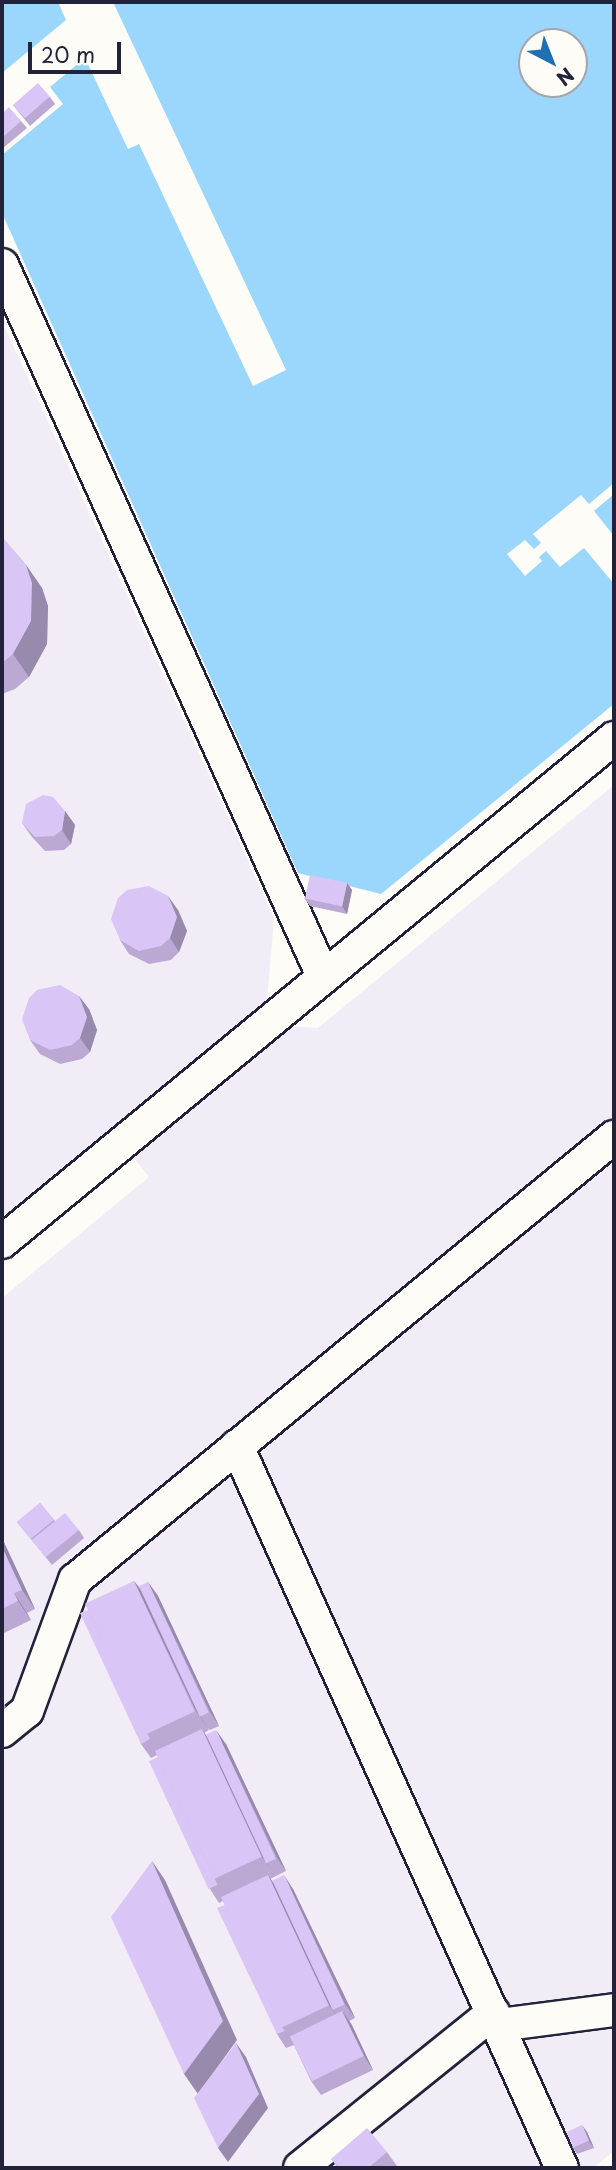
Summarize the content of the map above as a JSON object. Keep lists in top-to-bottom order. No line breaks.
{"scale_bar":"20 m","north":"bottom right"}
